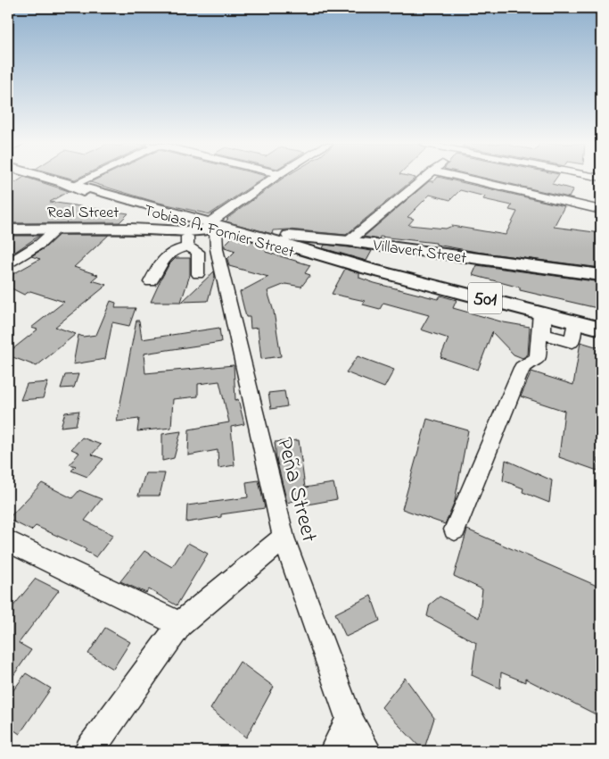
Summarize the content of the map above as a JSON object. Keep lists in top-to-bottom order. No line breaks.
{"streets":{"main road":["Real Street","Tobias A. Fornier Street","Villavert Street","501"],"street":["Peña Street"]},"crossings":[["Real Street","Tobias A. Fornier Street"],["Real Street","Peña Street"],["Tobias A. Fornier Street","Villavert Street"],["Tobias A. Fornier Street","Peña Street"]]}
